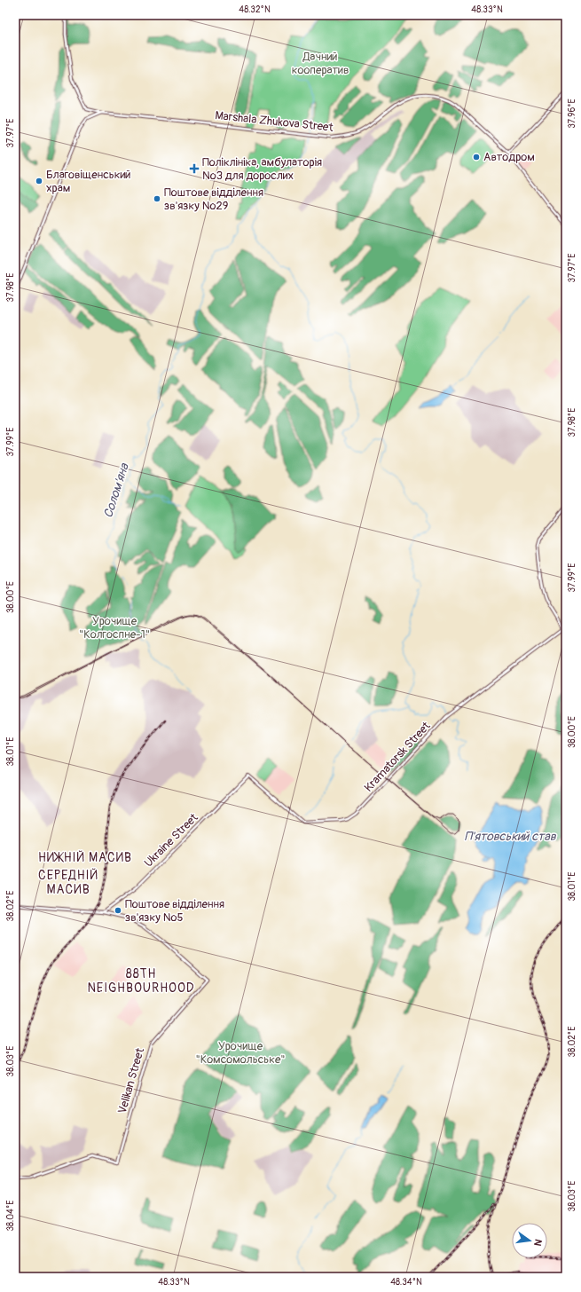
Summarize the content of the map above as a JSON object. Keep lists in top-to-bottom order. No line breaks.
{"streets":{"street":["Marshala Zhukova Street","Kramatorsk Street","Ukraine Street","Velikan Street"]},"crossings":[["Kramatorsk Street","Ukraine Street"],["Ukraine Street","Velikan Street"]],"districts":["НИЖНІЙ МАСИВ","СЕРЕДНІЙ МАСИВ","88TH NEIGHBOURHOOD"],"water":["Солом'яна","П'ятовський став"],"parks":["Дачний кооператив","Урочище \"Колгоспне-1\"","Урочище \"Комсомольське\""],"places":{"other":["Автодром","Благовіщенський храм","Поштове відділення зв'язку №29","Поштове відділення зв'язку №5"],"health":["Поліклініка, амбулаторія №3 для дорослих"]},"north":"right","coordinates":["48.32°N","48.33°N","37.96°E","37.97°E","37.98°E","37.99°E","38.00°E","38.01°E","38.02°E","38.03°E","38.04°E","48.34°N"]}
